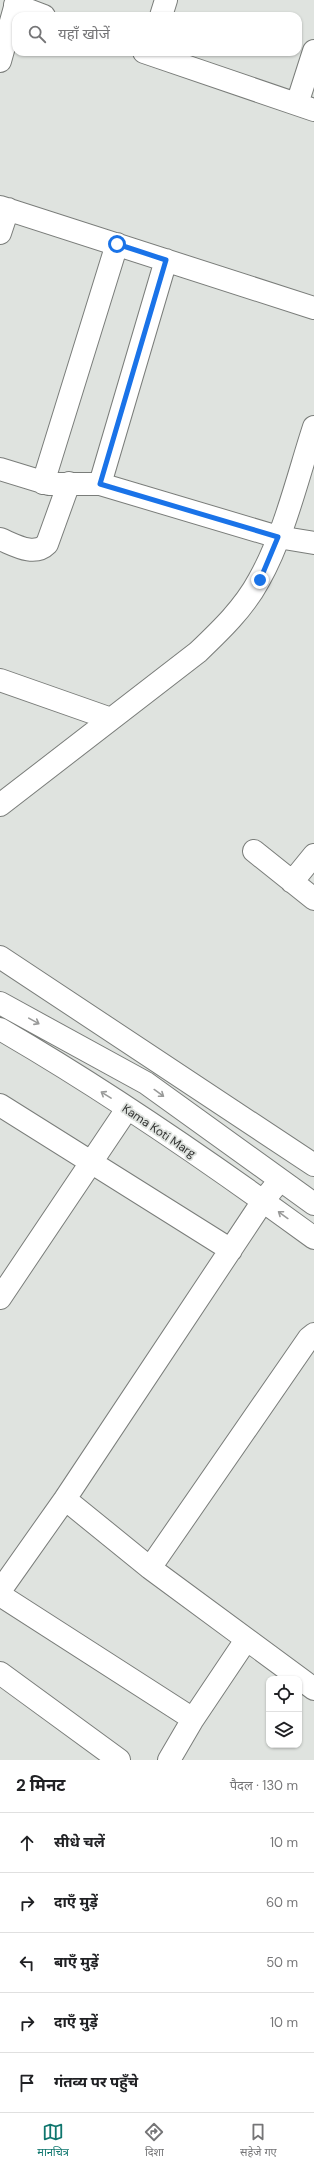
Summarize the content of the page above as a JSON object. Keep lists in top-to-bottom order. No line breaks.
{"streets":{"street":["Kama Koti Marg"]},"page":{"search":"यहाँ खोजें","heading":["2 मिनट","पैदल · 130 m"],"list":[["सीधे चलें","10 m"],["दाएँ मुड़ें","60 m"],["बाएँ मुड़ें","50 m"],["दाएँ मुड़ें","10 m"],"गंतव्य पर पहुँचे"],"nav":["मानचित्र","दिशा","सहेजे गए"]}}
